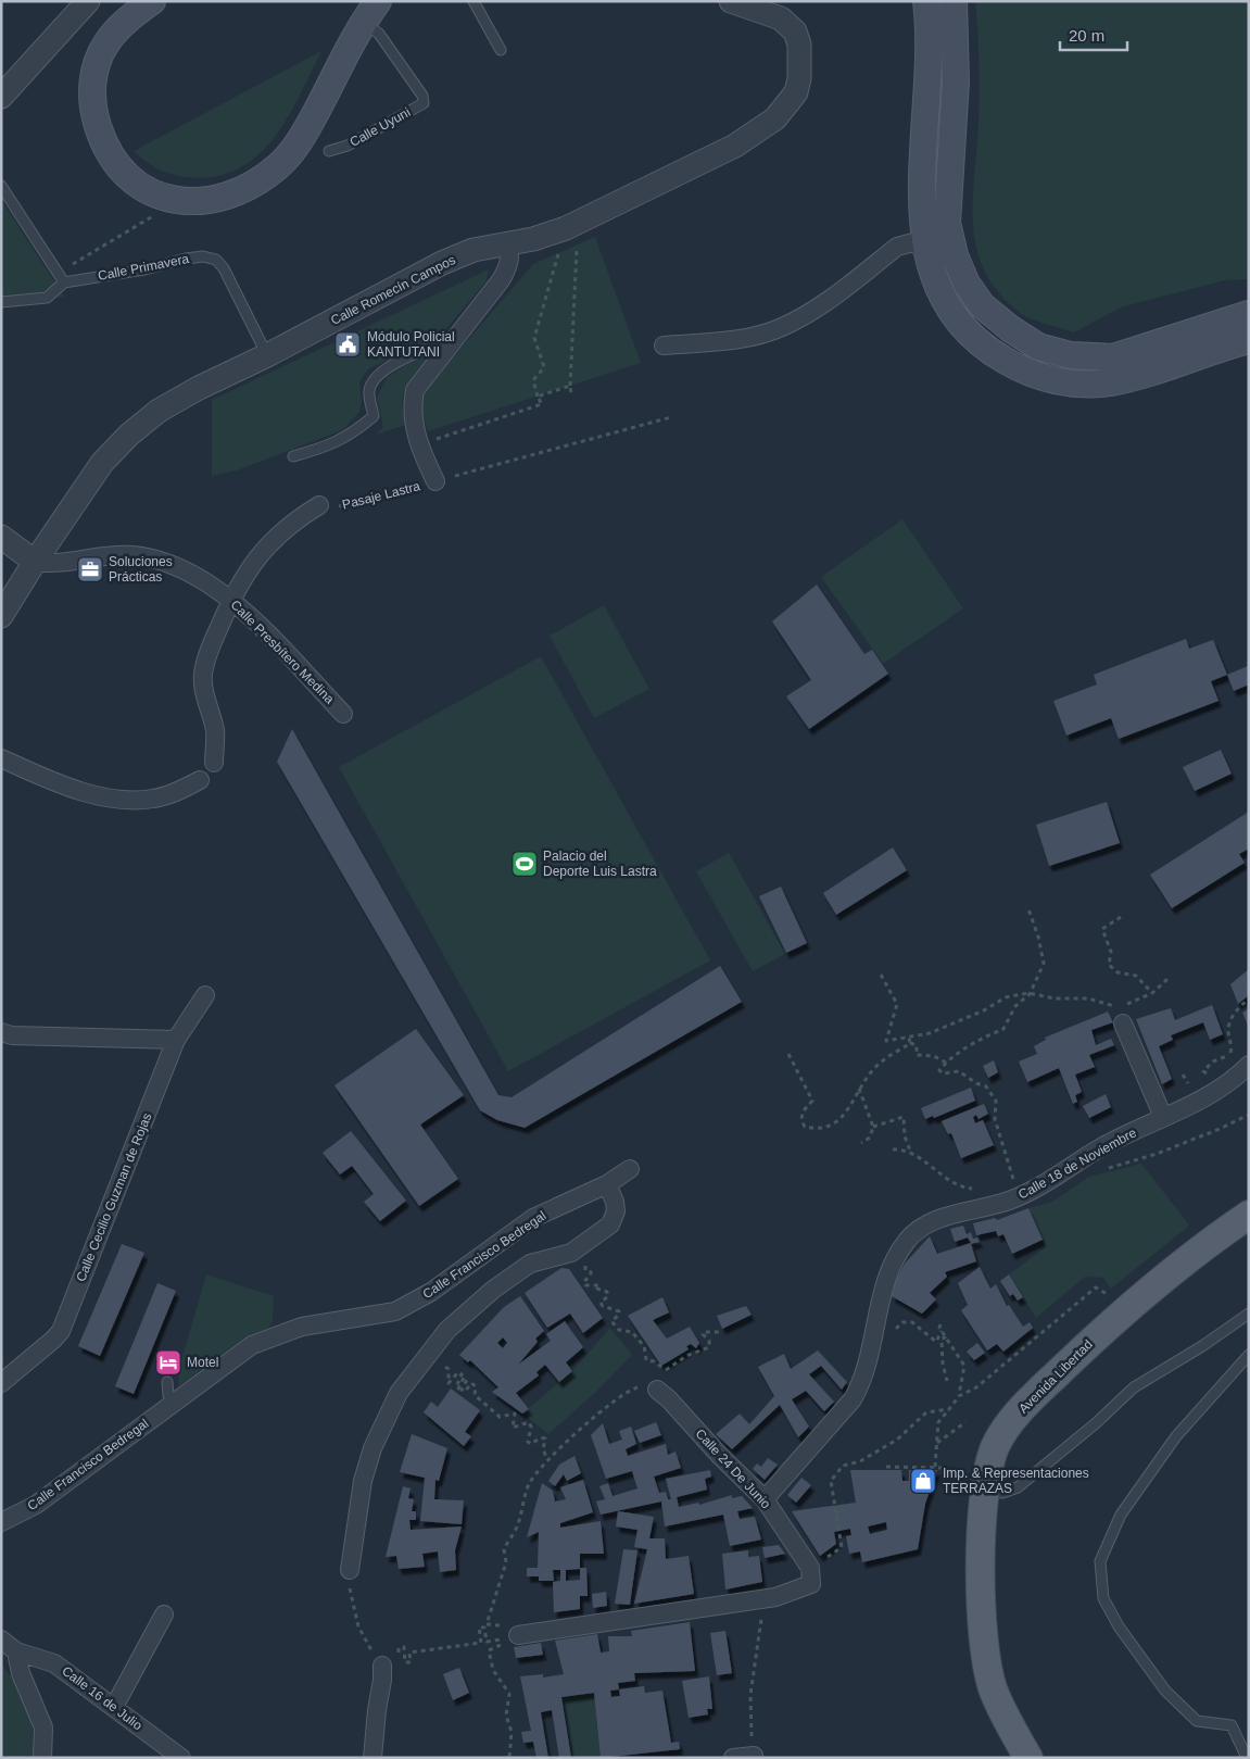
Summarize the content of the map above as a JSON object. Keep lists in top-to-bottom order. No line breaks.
{"streets":{"main road":["Avenida Libertad"],"street":["Calle Romecín Campos","Calle Presbítero Medina","Calle 18 de Noviembre","Calle Cecilio Guzman de Rojas","Calle Francisco Bedregal","Calle 24 De Junio","Calle 16 de Julio"],"lane":["Calle Uyuni","Calle Primavera"],"path":["Pasaje Lastra"]},"crossings":[["Calle Primavera","Calle Romecín Campos"],["Calle Romecín Campos","Calle Presbítero Medina"],["Calle 18 de Noviembre","Calle 24 De Junio"]],"places":{"public building":["Módulo Policial KANTUTANI"],"office":["Soluciones Prácticas"],"sports":["Palacio del Deporte Luis Lastra"],"hotel":["Motel"],"shop":["Imp. & Representaciones TERRAZAS"]},"scale_bar":"20 m"}
